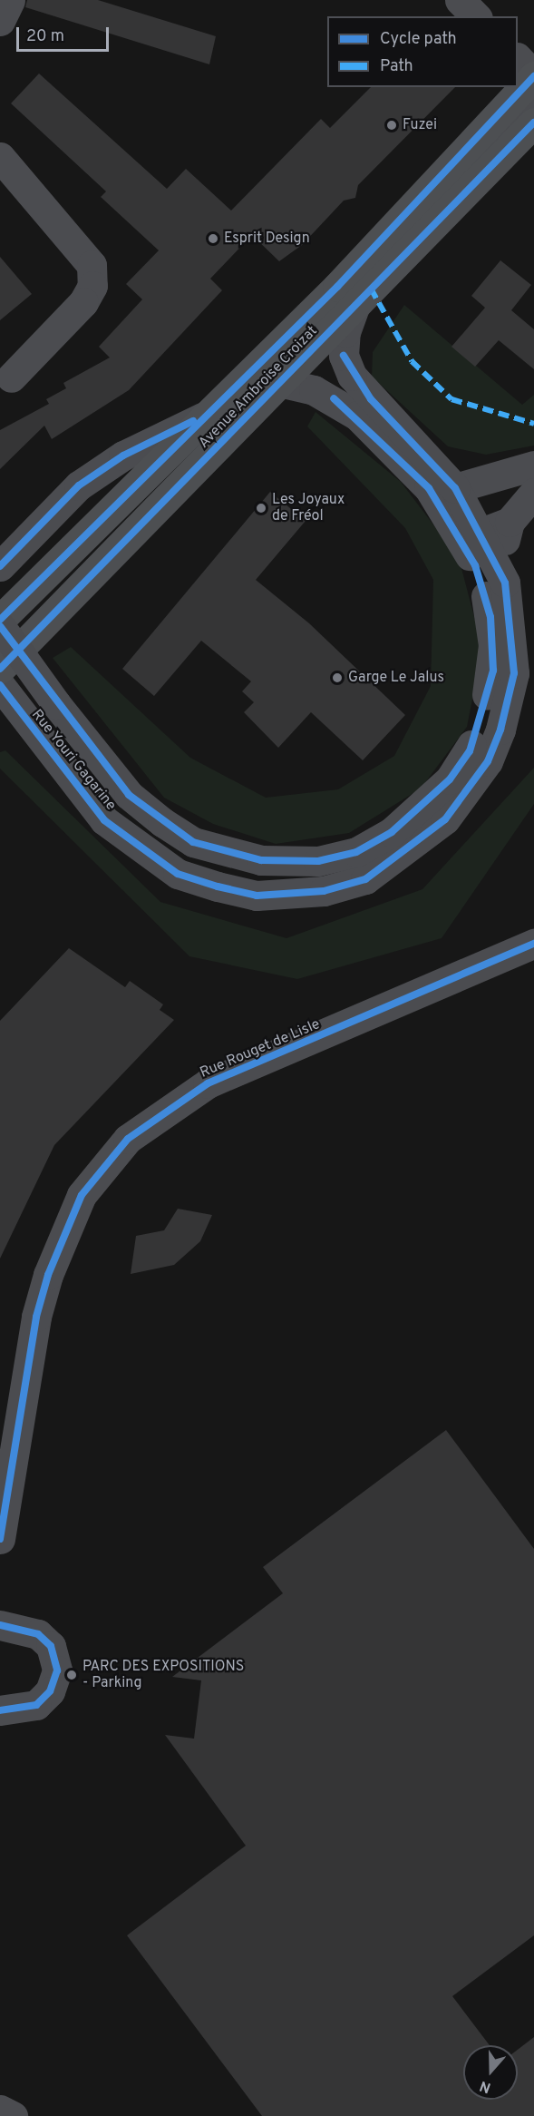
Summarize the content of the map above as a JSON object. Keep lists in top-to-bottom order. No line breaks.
{"streets":{"main road":["Avenue Ambroise Croizat"],"street":["Rue Youri Gagarine","Rue Rouget de Lisle"]},"crossings":[["Avenue Ambroise Croizat","Rue Youri Gagarine"]],"places":["Fuzei","Esprit Design","Les Joyaux de Fréol","Garge Le Jalus","PARC DES EXPOSITIONS - Parking"],"legend":["Cycle path","Path"],"scale_bar":"20 m","north":"bottom"}
